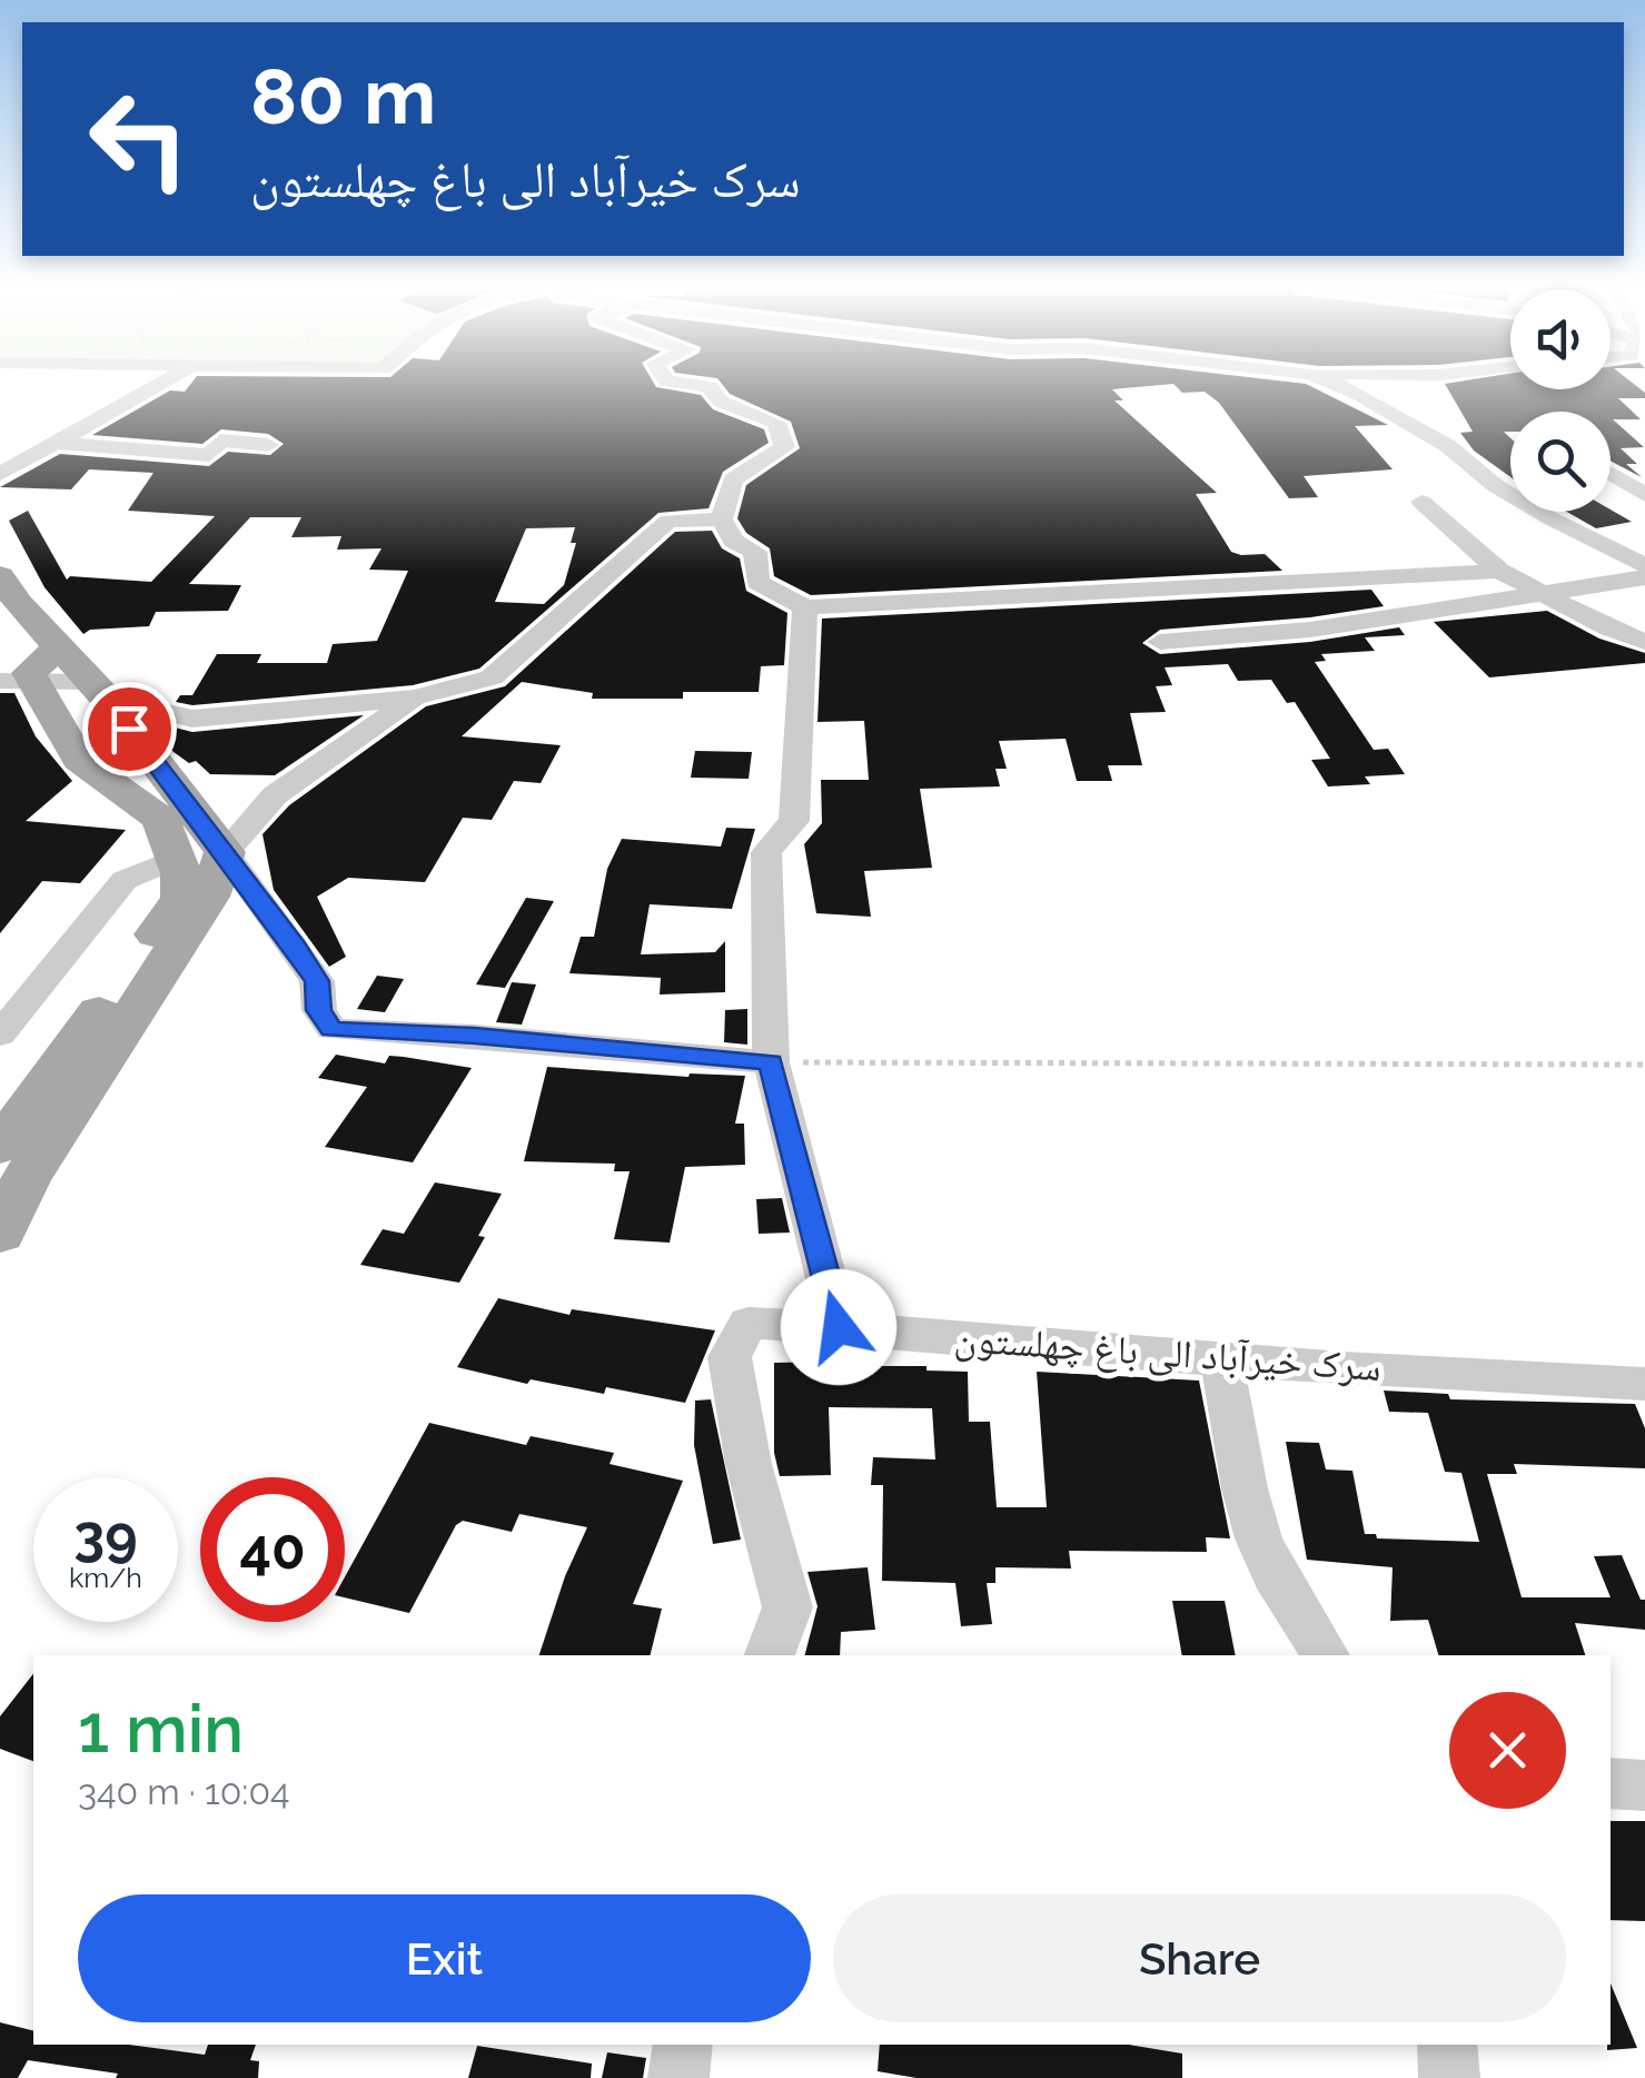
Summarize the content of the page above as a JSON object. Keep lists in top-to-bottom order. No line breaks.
{"streets":{"street":["سرک خیرآباد الی باغ چهلستون"]},"page":{"turn":["80 m","سرک خیرآباد الی باغ چهلستون"],"speed":"39 km/h","limit":"40","heading":["1 min","340 m · 10:04"],"buttons":["Exit","Share"]}}
